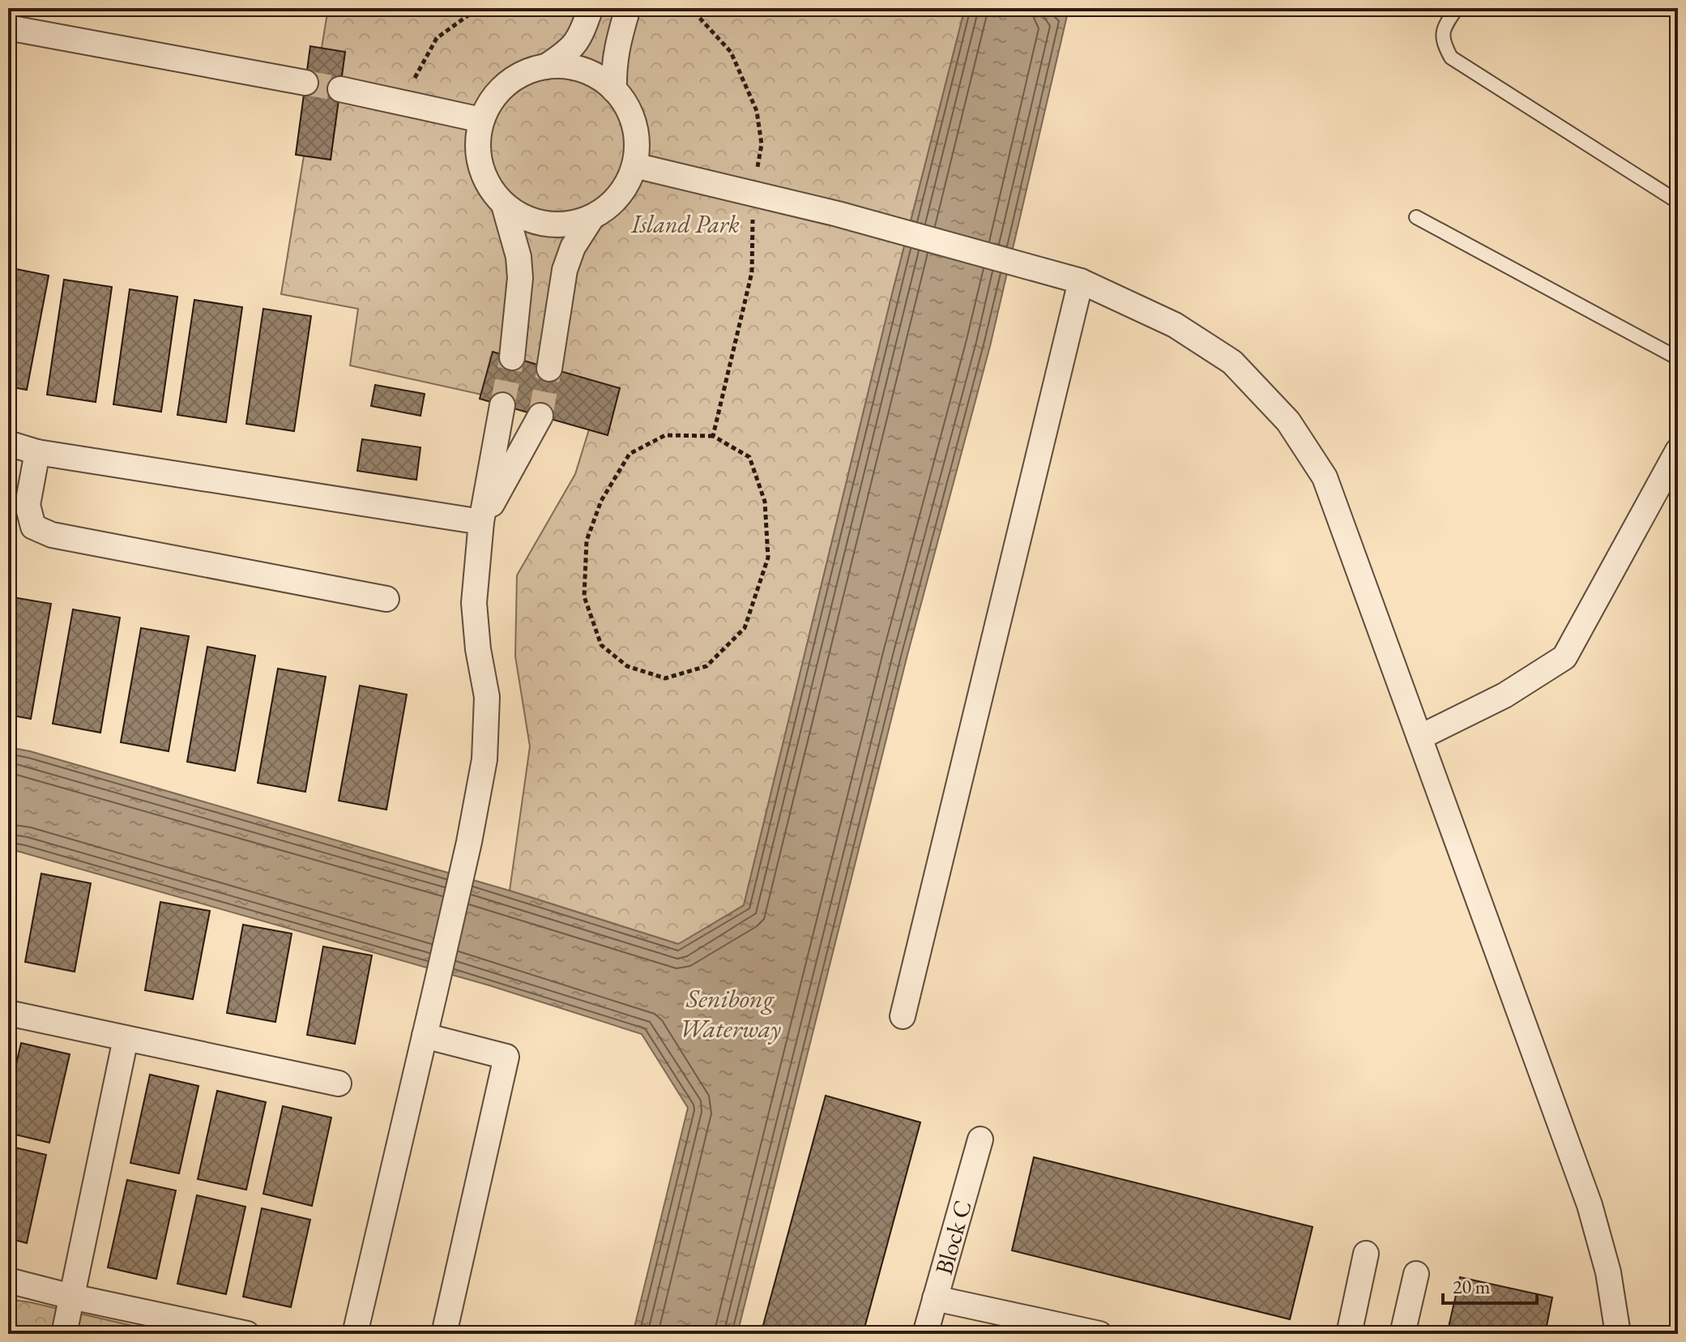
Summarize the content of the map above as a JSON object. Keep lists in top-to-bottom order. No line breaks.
{"streets":{"street":["Block C"]},"water":["Senibong Waterway"],"parks":["Island Park"],"scale_bar":"20 m"}
